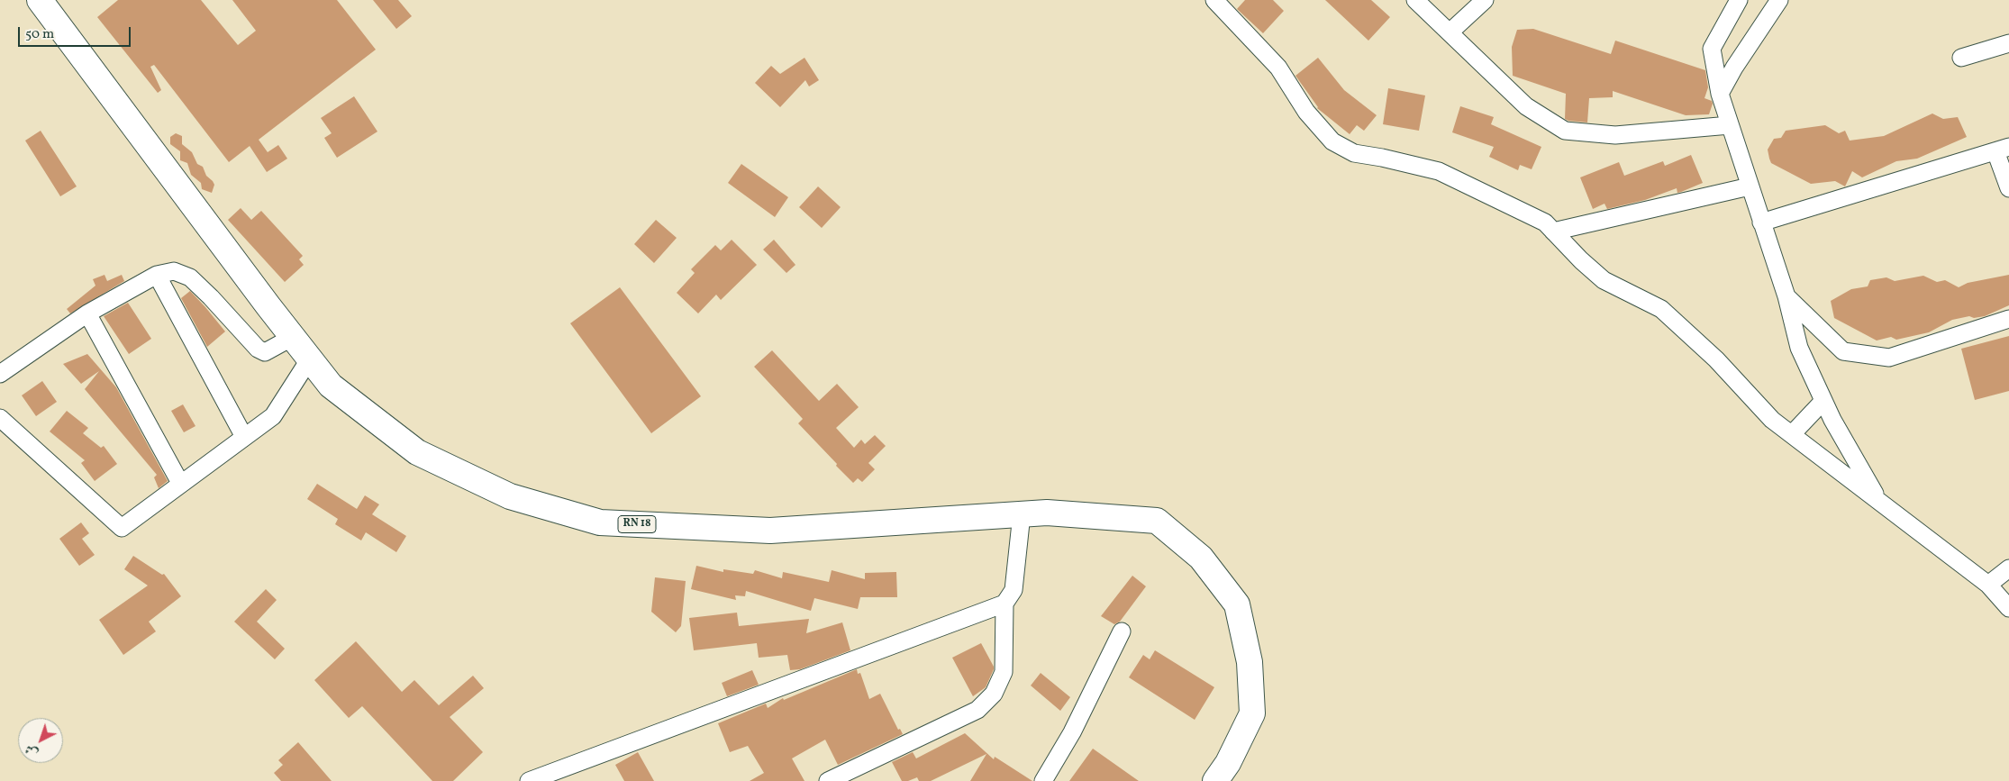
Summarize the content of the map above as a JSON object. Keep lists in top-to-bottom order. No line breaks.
{"streets":{"main road":["RN 18"]},"scale_bar":"50 m","north":"bottom left"}
